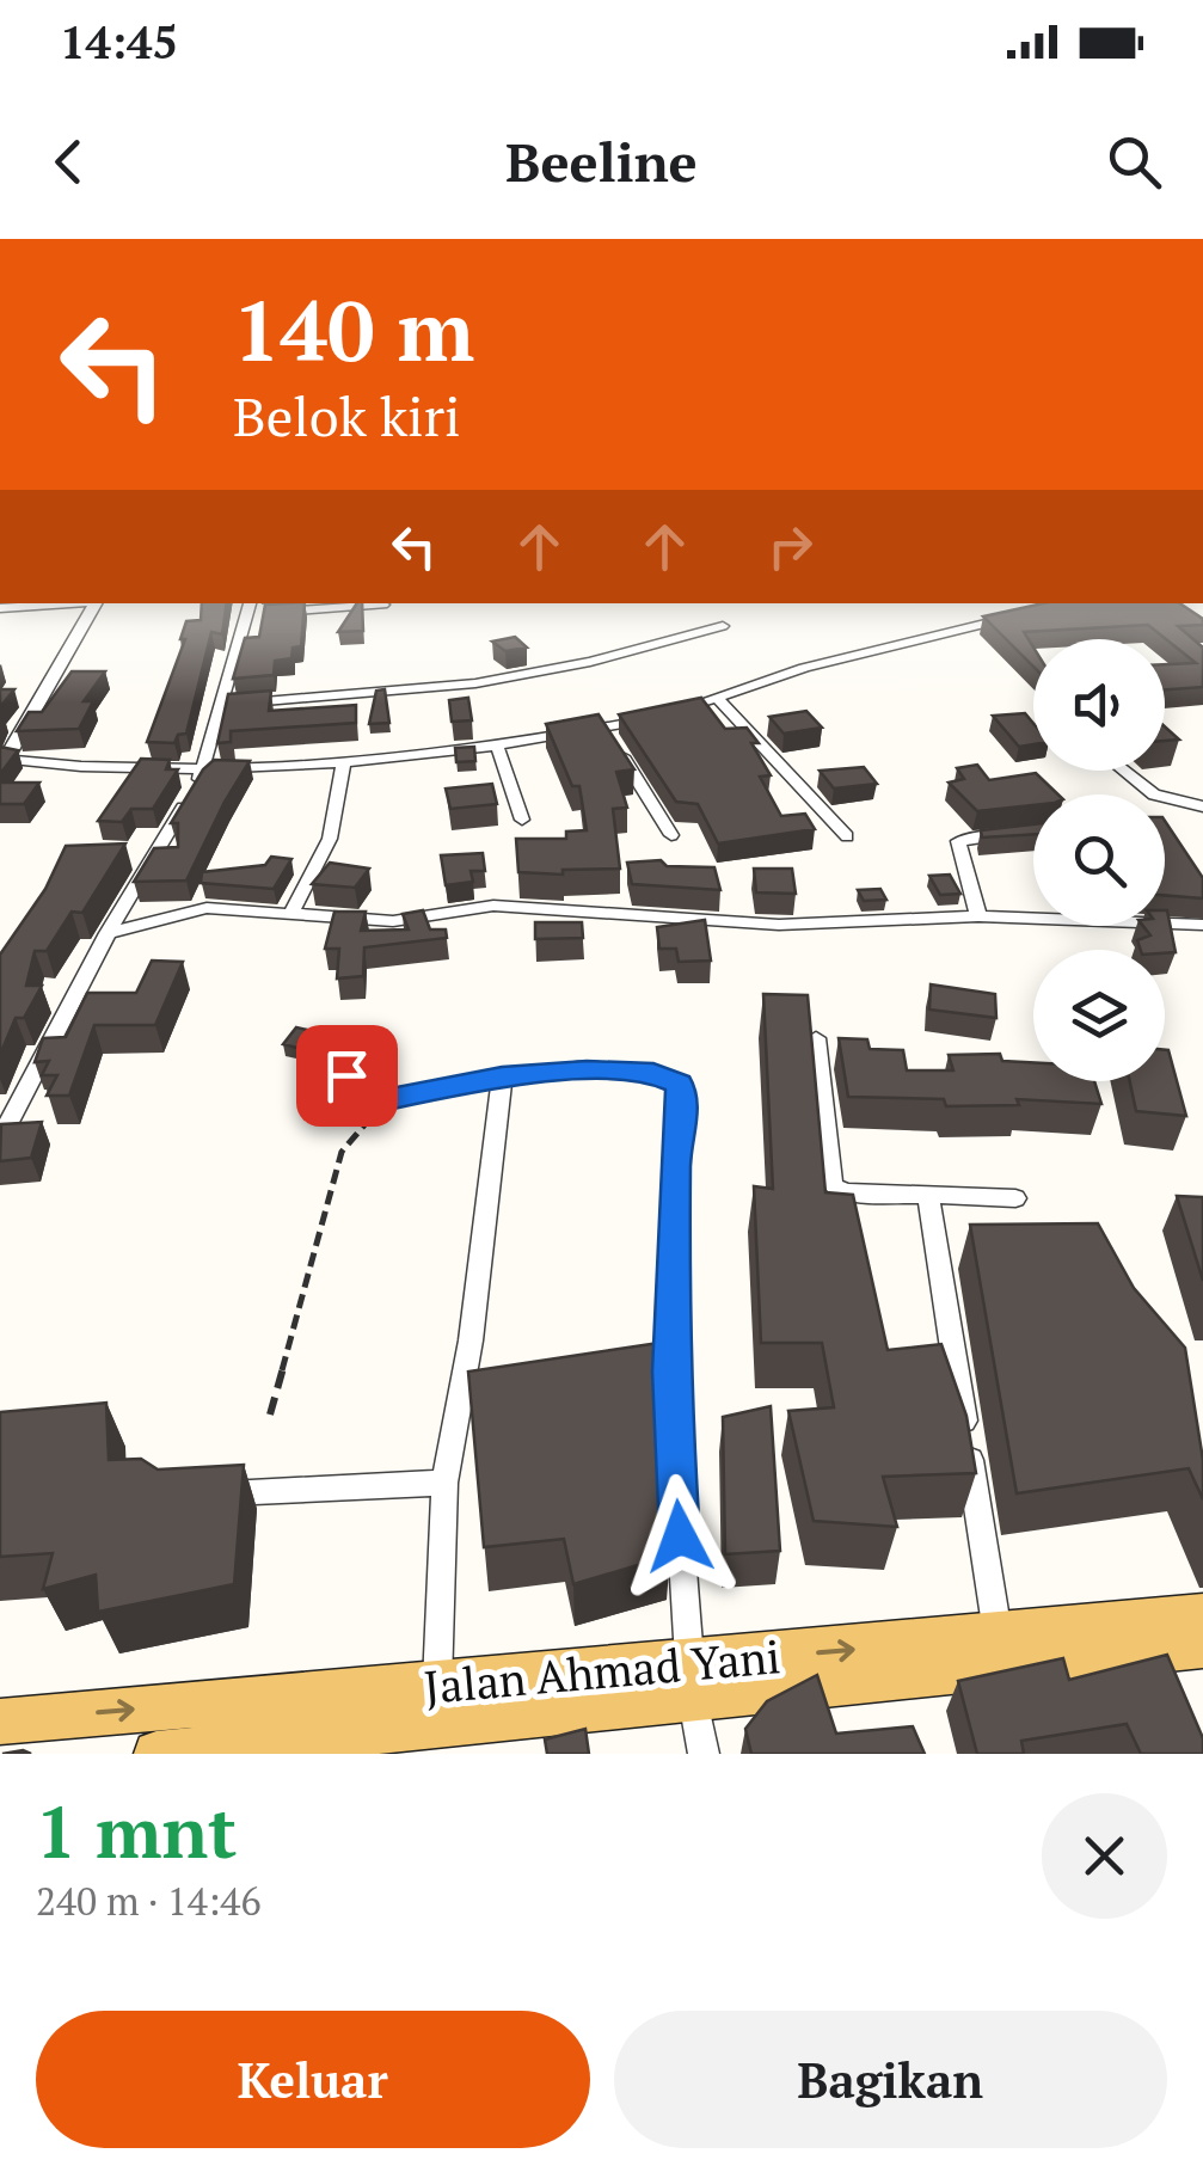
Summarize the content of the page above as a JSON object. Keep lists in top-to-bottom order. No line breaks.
{"streets":{"main road":["Jalan Ahmad Yani"]},"page":{"status":"14:45","header":"Beeline","turn":["140 m","Belok kiri"],"heading":["1 mnt","240 m · 14:46"],"buttons":["Keluar","Bagikan"]}}
